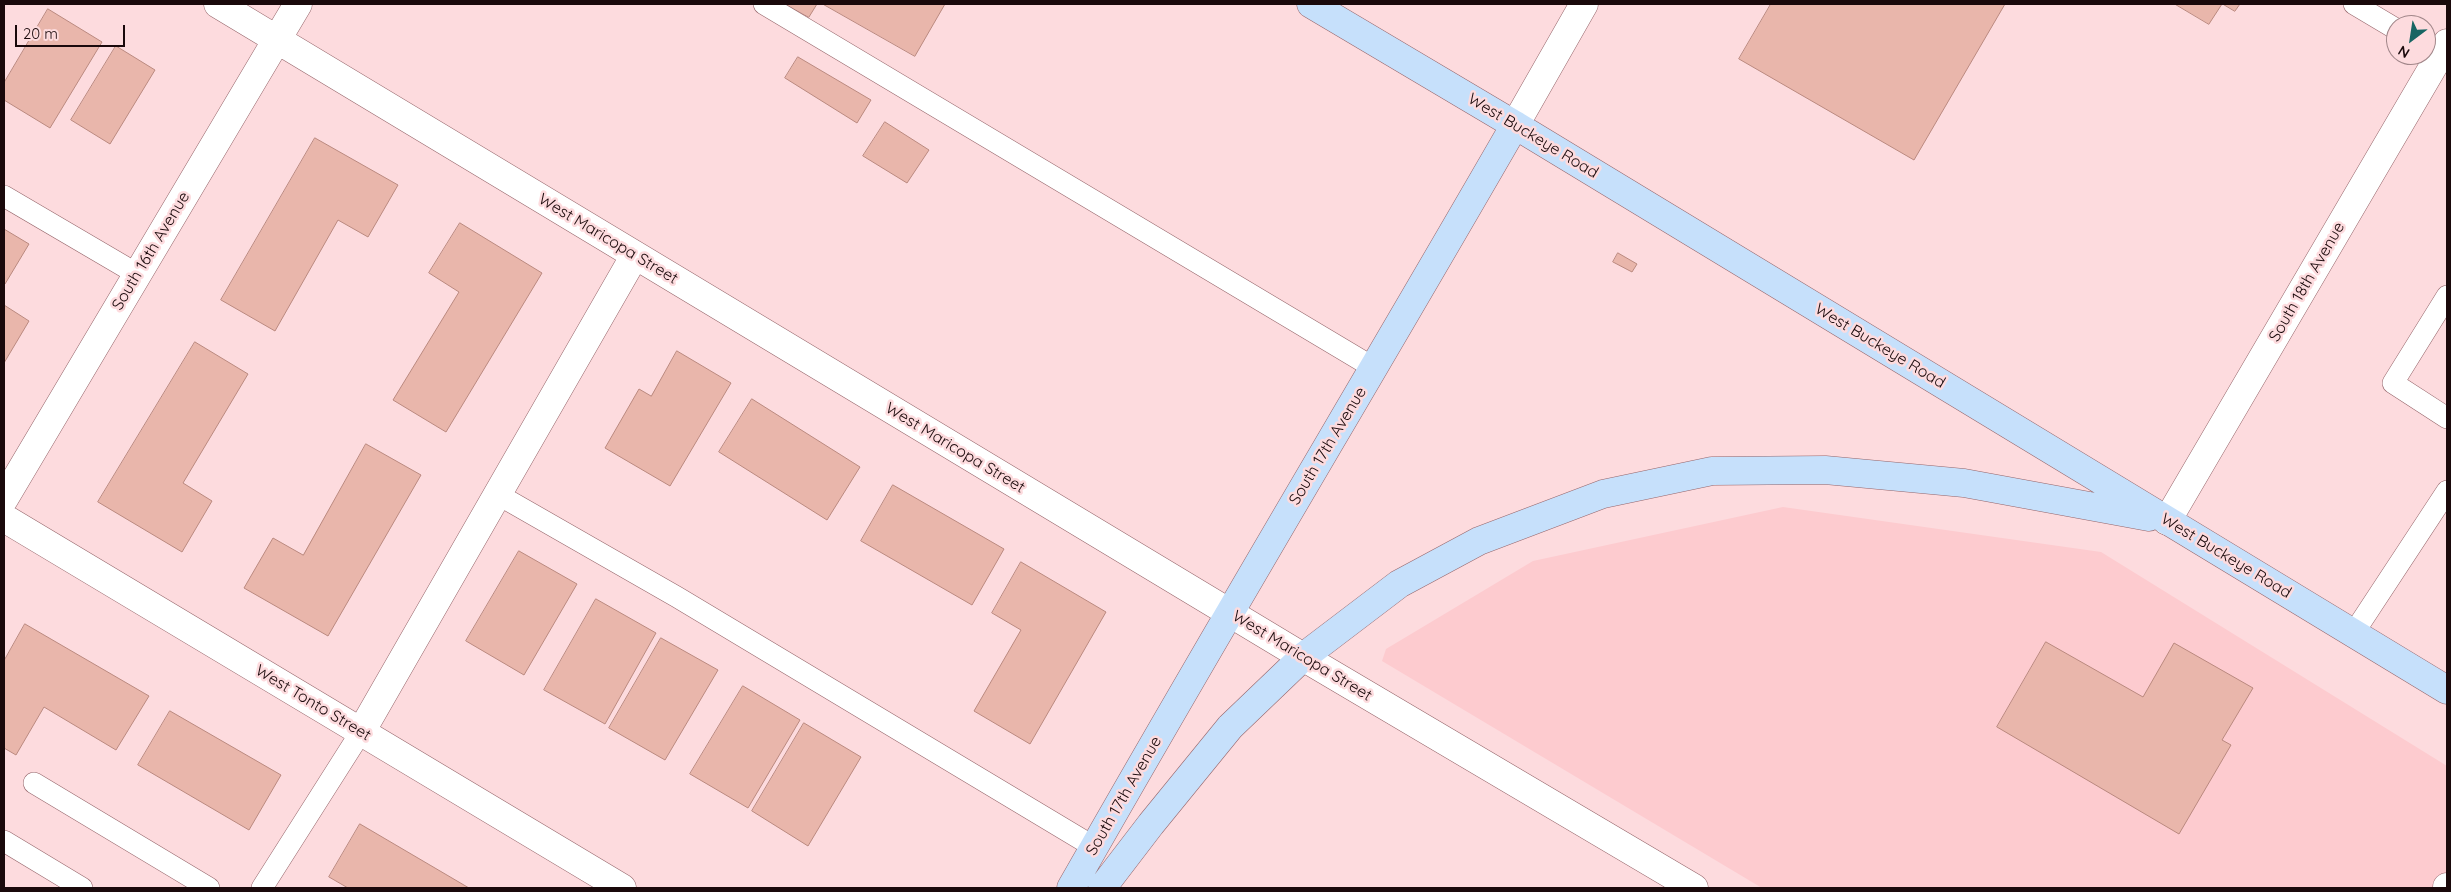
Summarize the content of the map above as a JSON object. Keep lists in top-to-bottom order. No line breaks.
{"streets":{"main road":["West Buckeye Road","South 17th Avenue"],"street":["West Maricopa Street","South 16th Avenue","South 18th Avenue","West Tonto Street"]},"crossings":[["West Buckeye Road","South 18th Avenue"],["West Buckeye Road","South 17th Avenue"],["West Maricopa Street","South 16th Avenue"],["West Maricopa Street","South 17th Avenue"]],"scale_bar":"20 m","north":"bottom left"}
